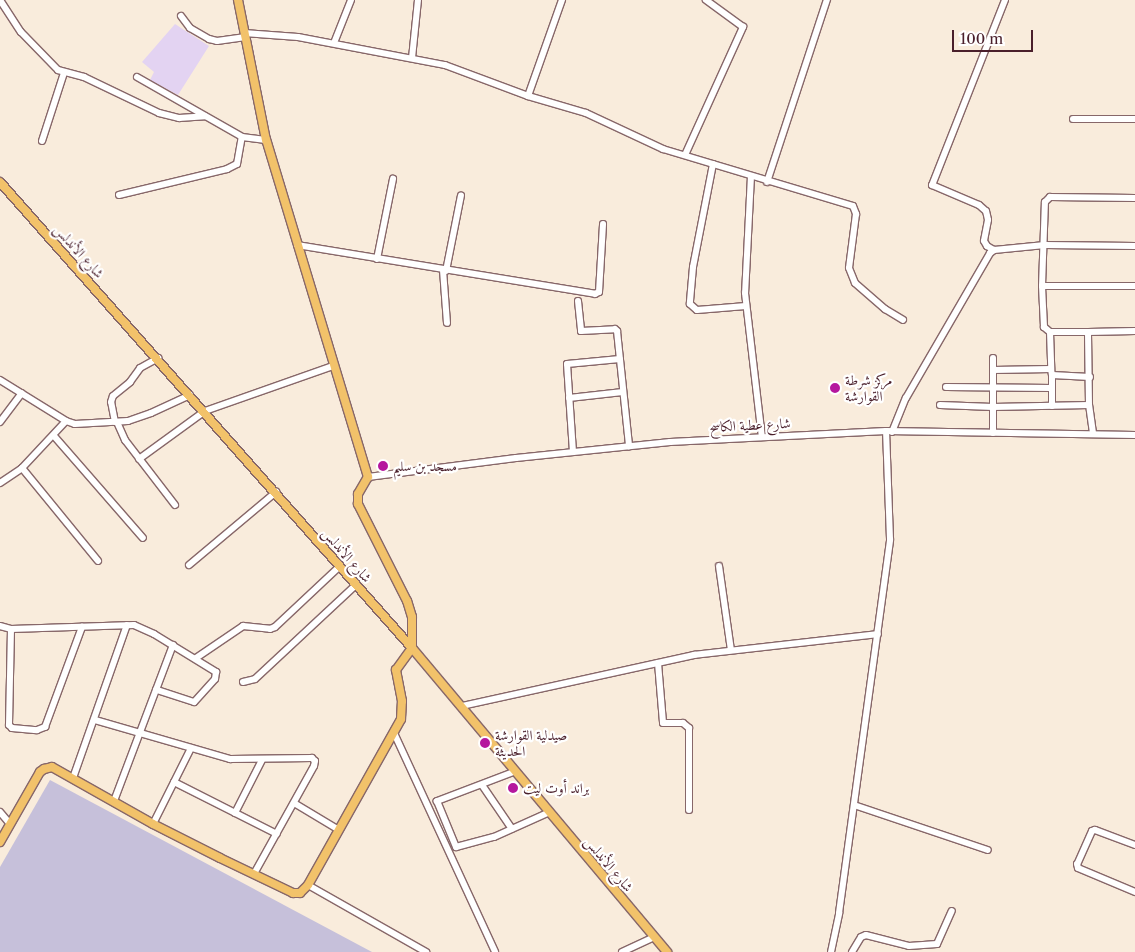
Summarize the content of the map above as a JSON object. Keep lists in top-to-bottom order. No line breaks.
{"streets":{"main road":["شارع الأندلس"],"street":["شارع عطية الكاسح"]},"places":["مركز شرطة القوارشة","مسجد بن سليم","صيدلية القوارشة الحديثة","براند أوت ليت"],"scale_bar":"100 m"}
